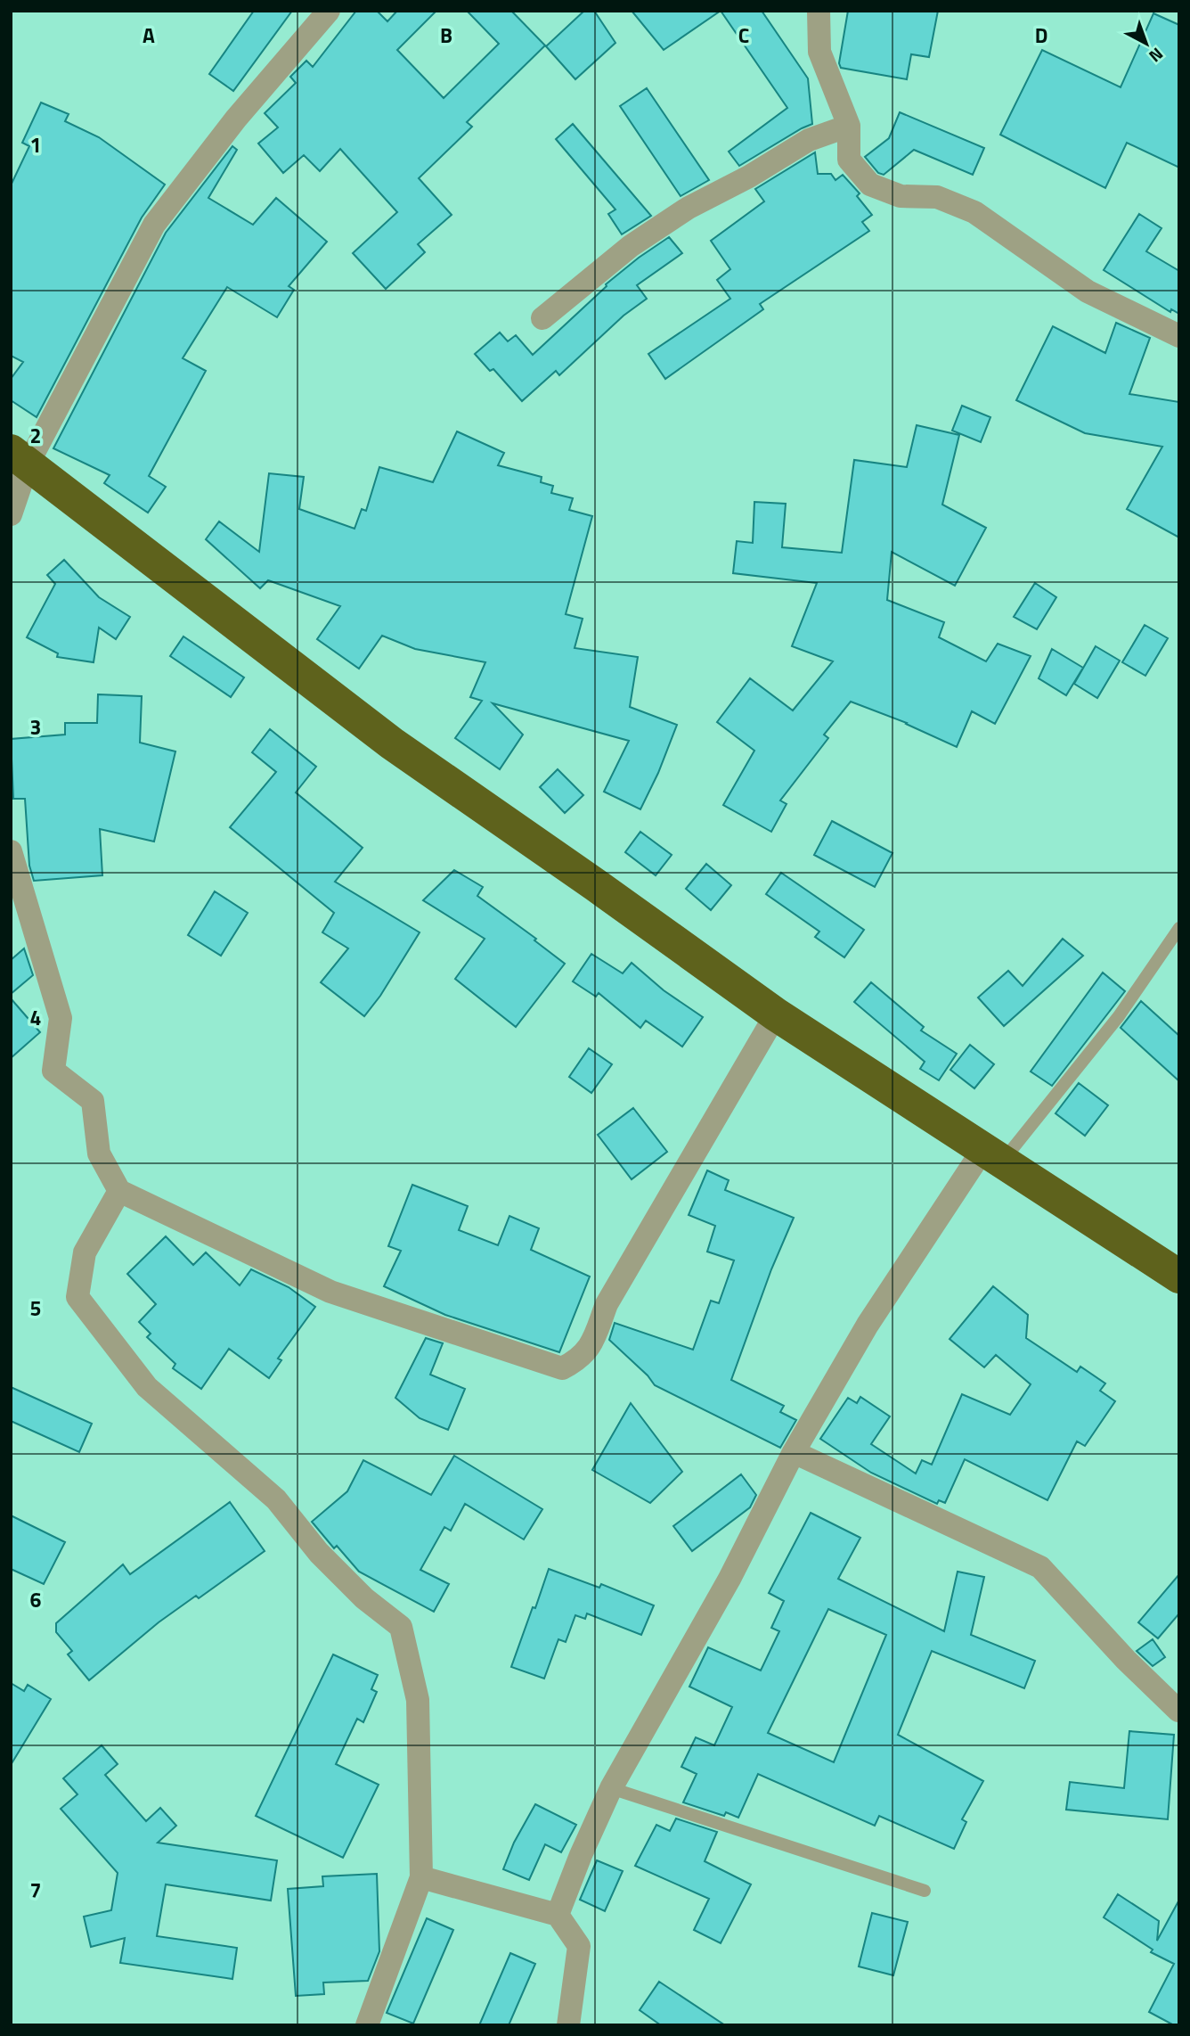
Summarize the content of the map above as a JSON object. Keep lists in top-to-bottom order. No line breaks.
{"north":"bottom right","grid":{"columns":["A","B","C","D"],"rows":["1","2","3","4","5","6","7"]}}
